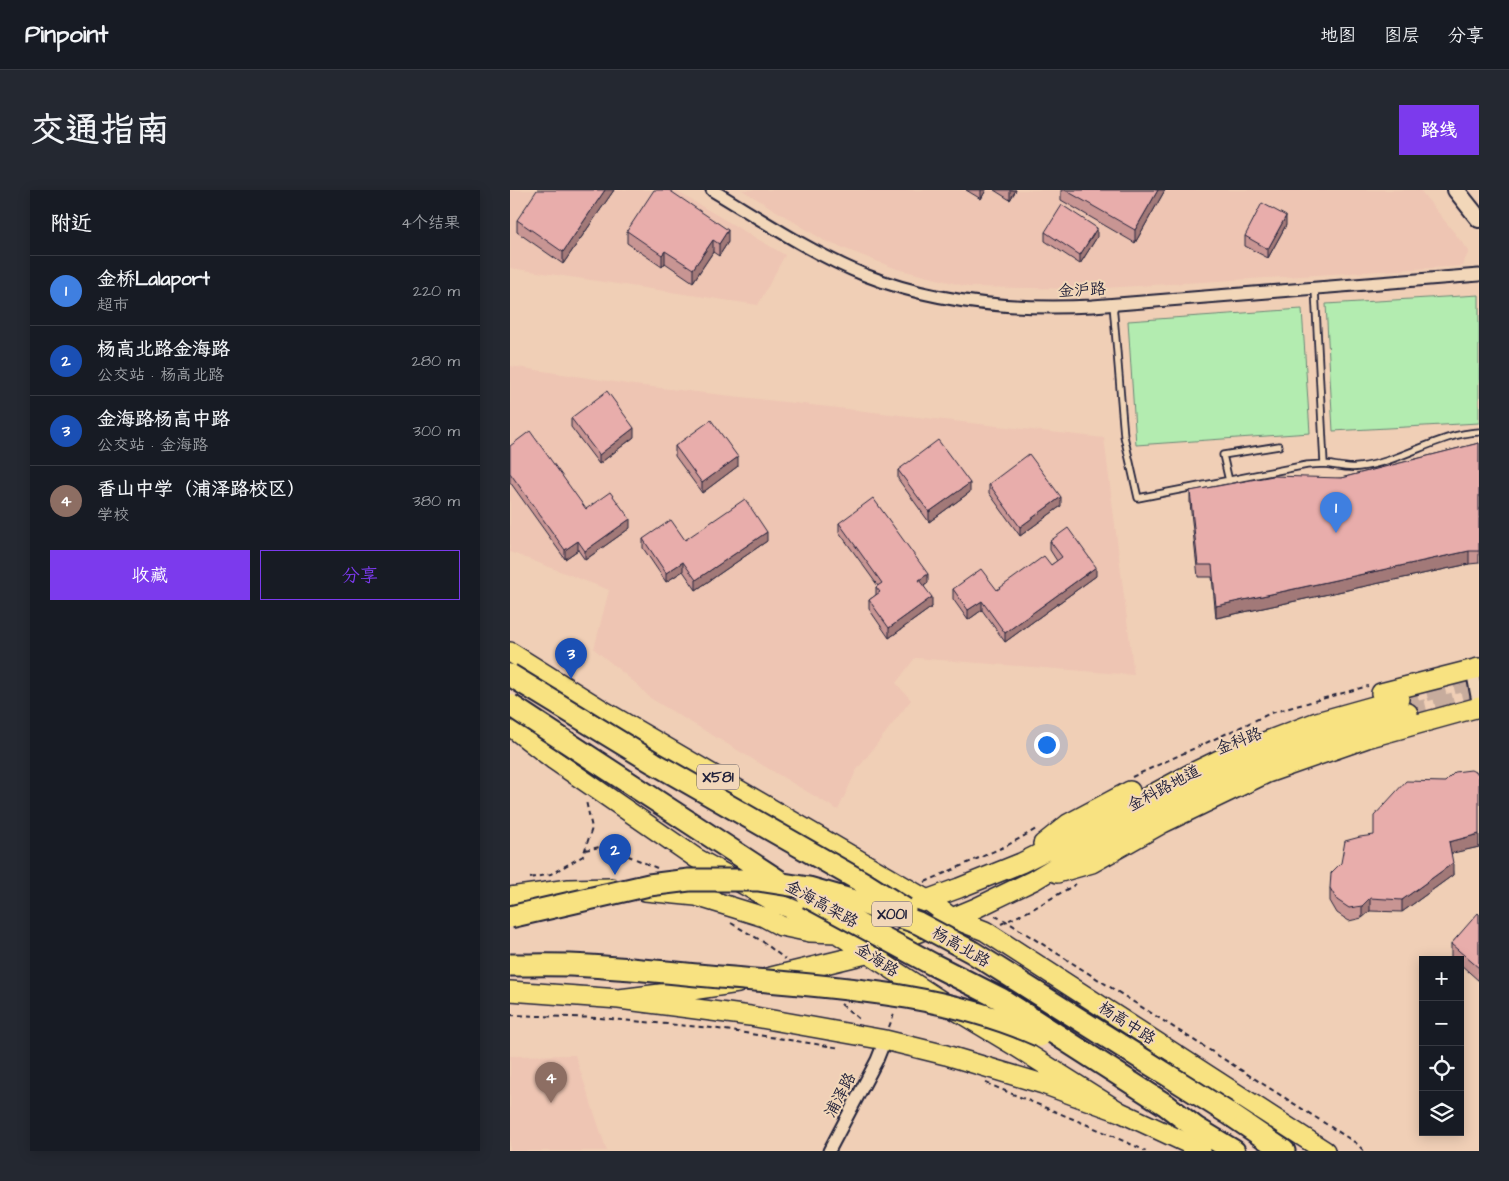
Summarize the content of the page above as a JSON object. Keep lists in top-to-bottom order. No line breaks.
{"streets":{"highway":["金海高架路","X001","杨高北路"],"main road":["金科路","X581","金科路地道","金海路","杨高中路"],"street":["金沪路","浦泽路"]},"crossings":[["金科路","X581"],["金科路","金科路地道"],["金科路","金海路"],["金科路","杨高中路"],["X581","杨高中路"]],"page":{"header":"Pinpoint","nav":["地图","图层","分享"],"title":"交通指南","buttons":["路线",["收藏","分享"]],"heading":["附近","4个结果"],"list":[{"mark":"1","name":"金桥Lalaport","note":"超市","value":"220 m"},{"mark":"2","name":"杨高北路金海路","note":"公交站 · 杨高北路","value":"280 m"},{"mark":"3","name":"金海路杨高中路","note":"公交站 · 金海路","value":"300 m"},{"mark":"4","name":"香山中学（浦泽路校区）","note":"学校","value":"380 m"}],"pins":["1","3","2","4"],"map_buttons":["+","−"]}}
